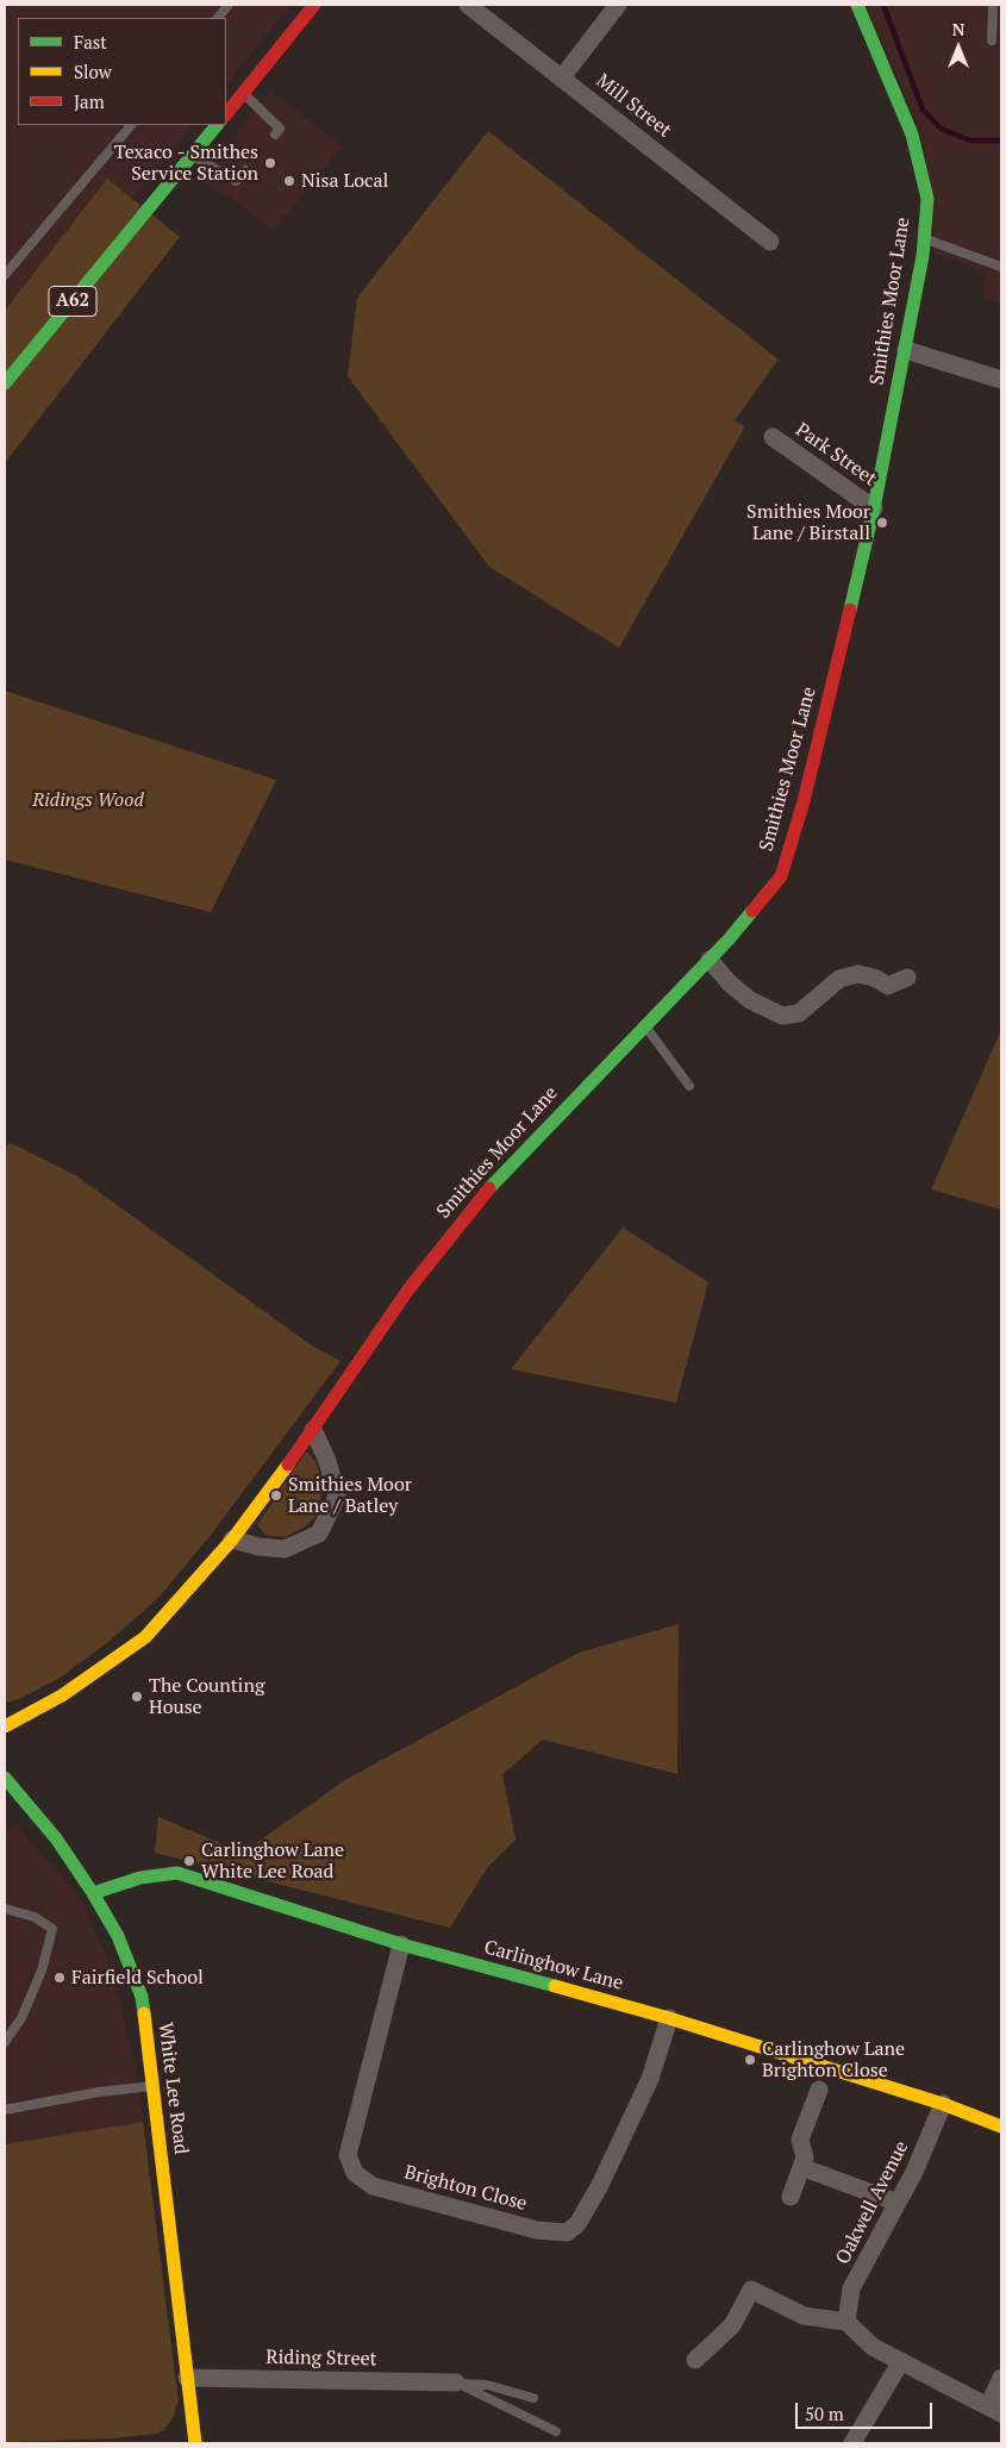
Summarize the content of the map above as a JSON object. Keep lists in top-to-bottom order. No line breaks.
{"streets":{"street":["Mill Street","A62","Smithies Moor Lane","Park Street","Carlinghow Lane","White Lee Road","Brighton Close","Oakwell Avenue","Riding Street"]},"crossings":[["Smithies Moor Lane","Park Street"],["Carlinghow Lane","White Lee Road"],["Carlinghow Lane","Brighton Close"],["Carlinghow Lane","Oakwell Avenue"],["White Lee Road","Riding Street"]],"parks":["Ridings Wood"],"places":["Texaco - Smithes Service Station","Nisa Local","Smithies Moor Lane / Birstall","Smithies Moor Lane / Batley","The Counting House","Carlinghow Lane White Lee Road","Fairfield School","Carlinghow Lane Brighton Close"],"legend":["Fast","Slow","Jam"],"scale_bar":"50 m","north":"top"}
